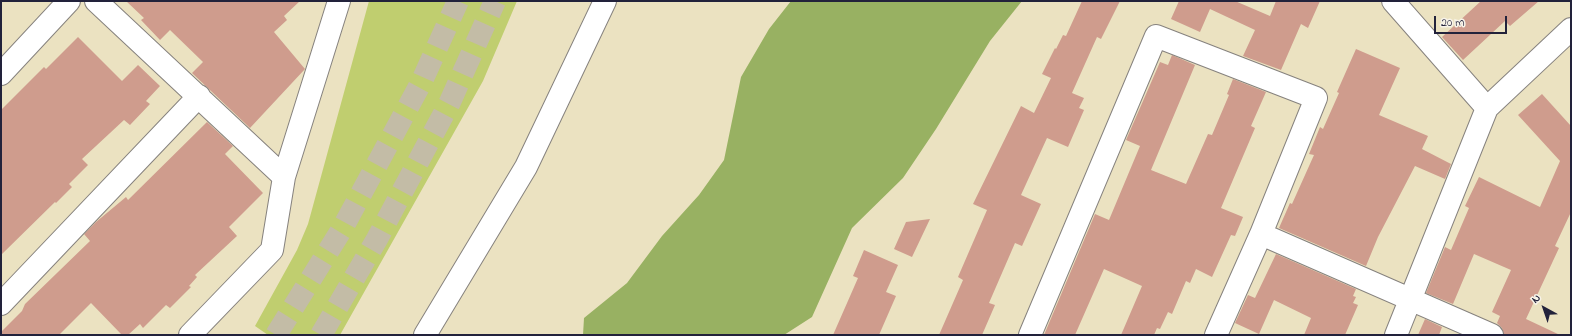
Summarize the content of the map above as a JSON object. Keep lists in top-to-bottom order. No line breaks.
{"scale_bar":"20 m","north":"top left"}
